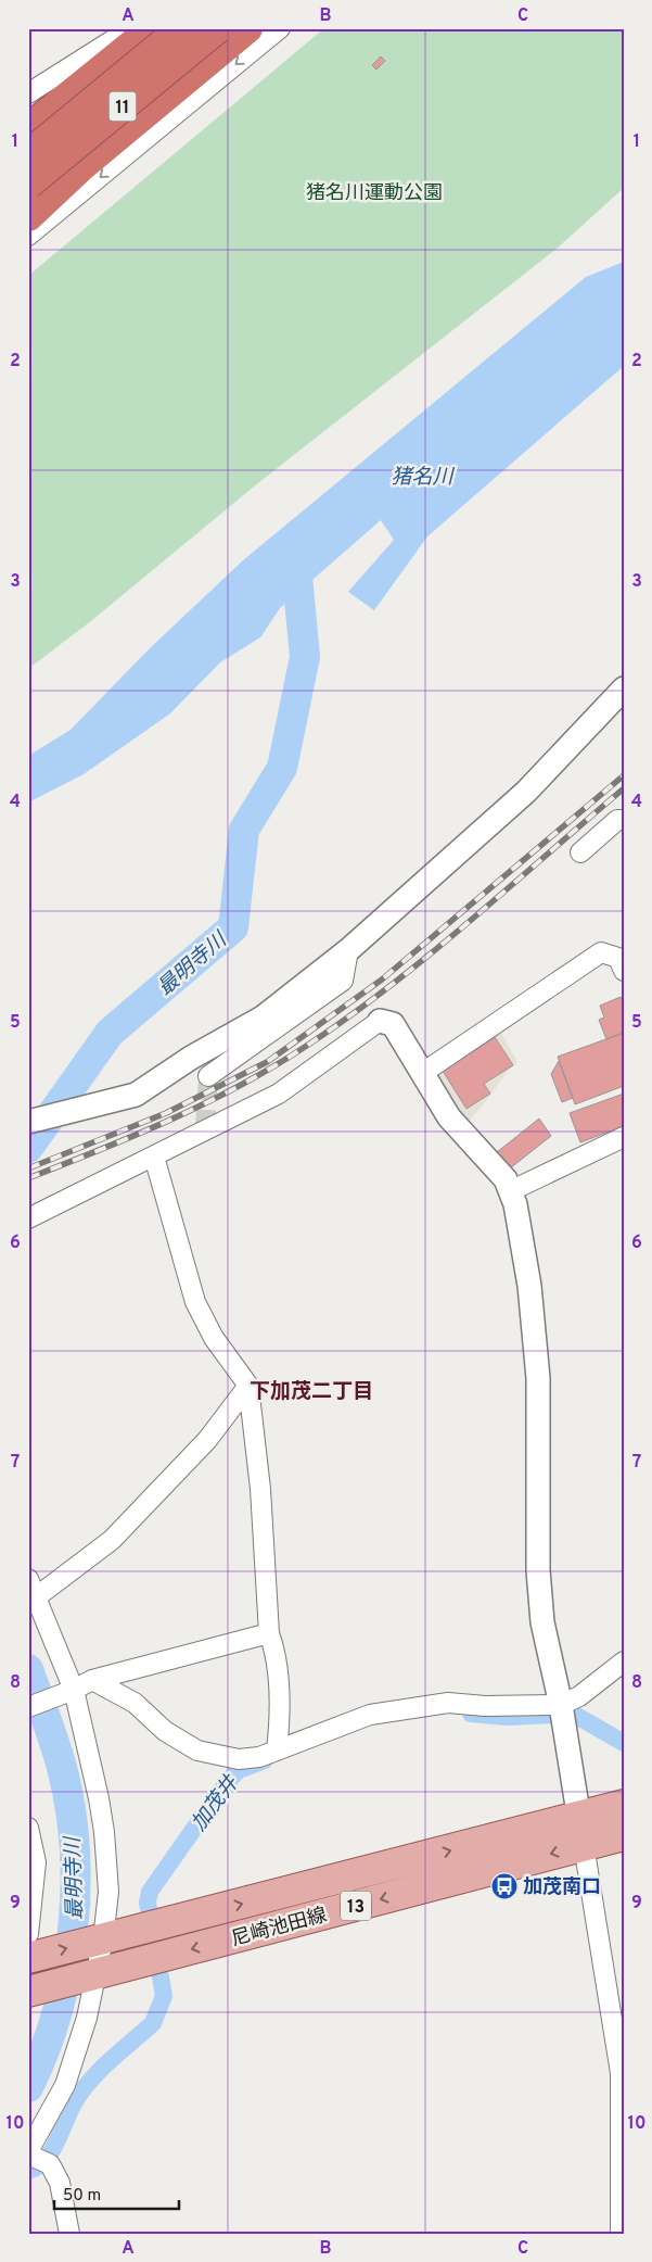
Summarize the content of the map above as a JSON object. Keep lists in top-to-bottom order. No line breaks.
{"streets":{"highway":["11"],"main road":["13","尼崎池田線"]},"districts":["下加茂二丁目"],"water":["猪名川","最明寺川","加茂井"],"parks":["猪名川運動公園"],"places":{"bus stop":["加茂南口"]},"scale_bar":"50 m","grid":{"columns":["A","B","C"],"rows":["1","2","3","4","5","6","7","8","9","10"]}}
